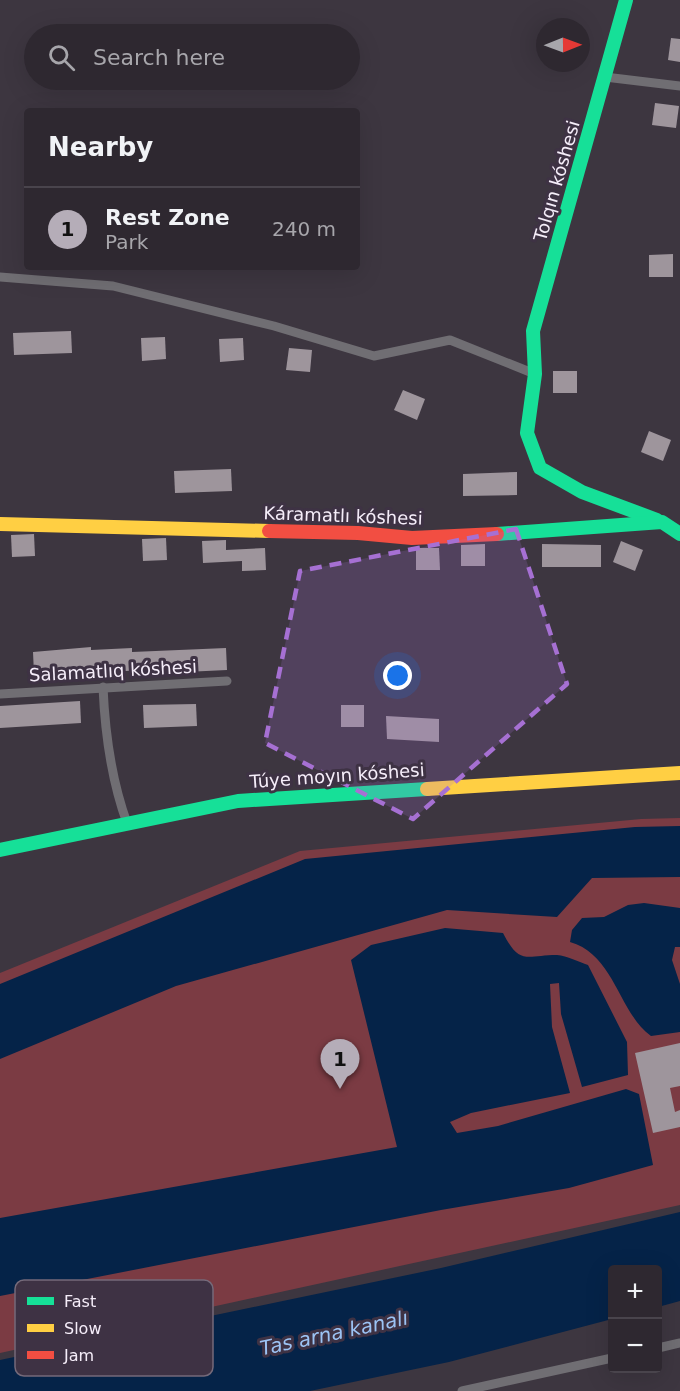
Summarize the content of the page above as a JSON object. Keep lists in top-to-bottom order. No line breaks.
{"streets":{"street":["Tolqın kóshesi","Káramatlı kóshesi","Salamatlıq kóshesi","Túye moyın kóshesi"]},"crossings":[["Tolqın kóshesi","Káramatlı kóshesi"]],"water":["Tas arna kanalı"],"legend":["Fast","Slow","Jam"],"north":"right","page":{"search":"Search here","heading":"Nearby","list":[{"mark":"1","name":"Rest Zone","note":"Park","value":"240 m"}],"pins":"1","map_buttons":["+","−"]}}
